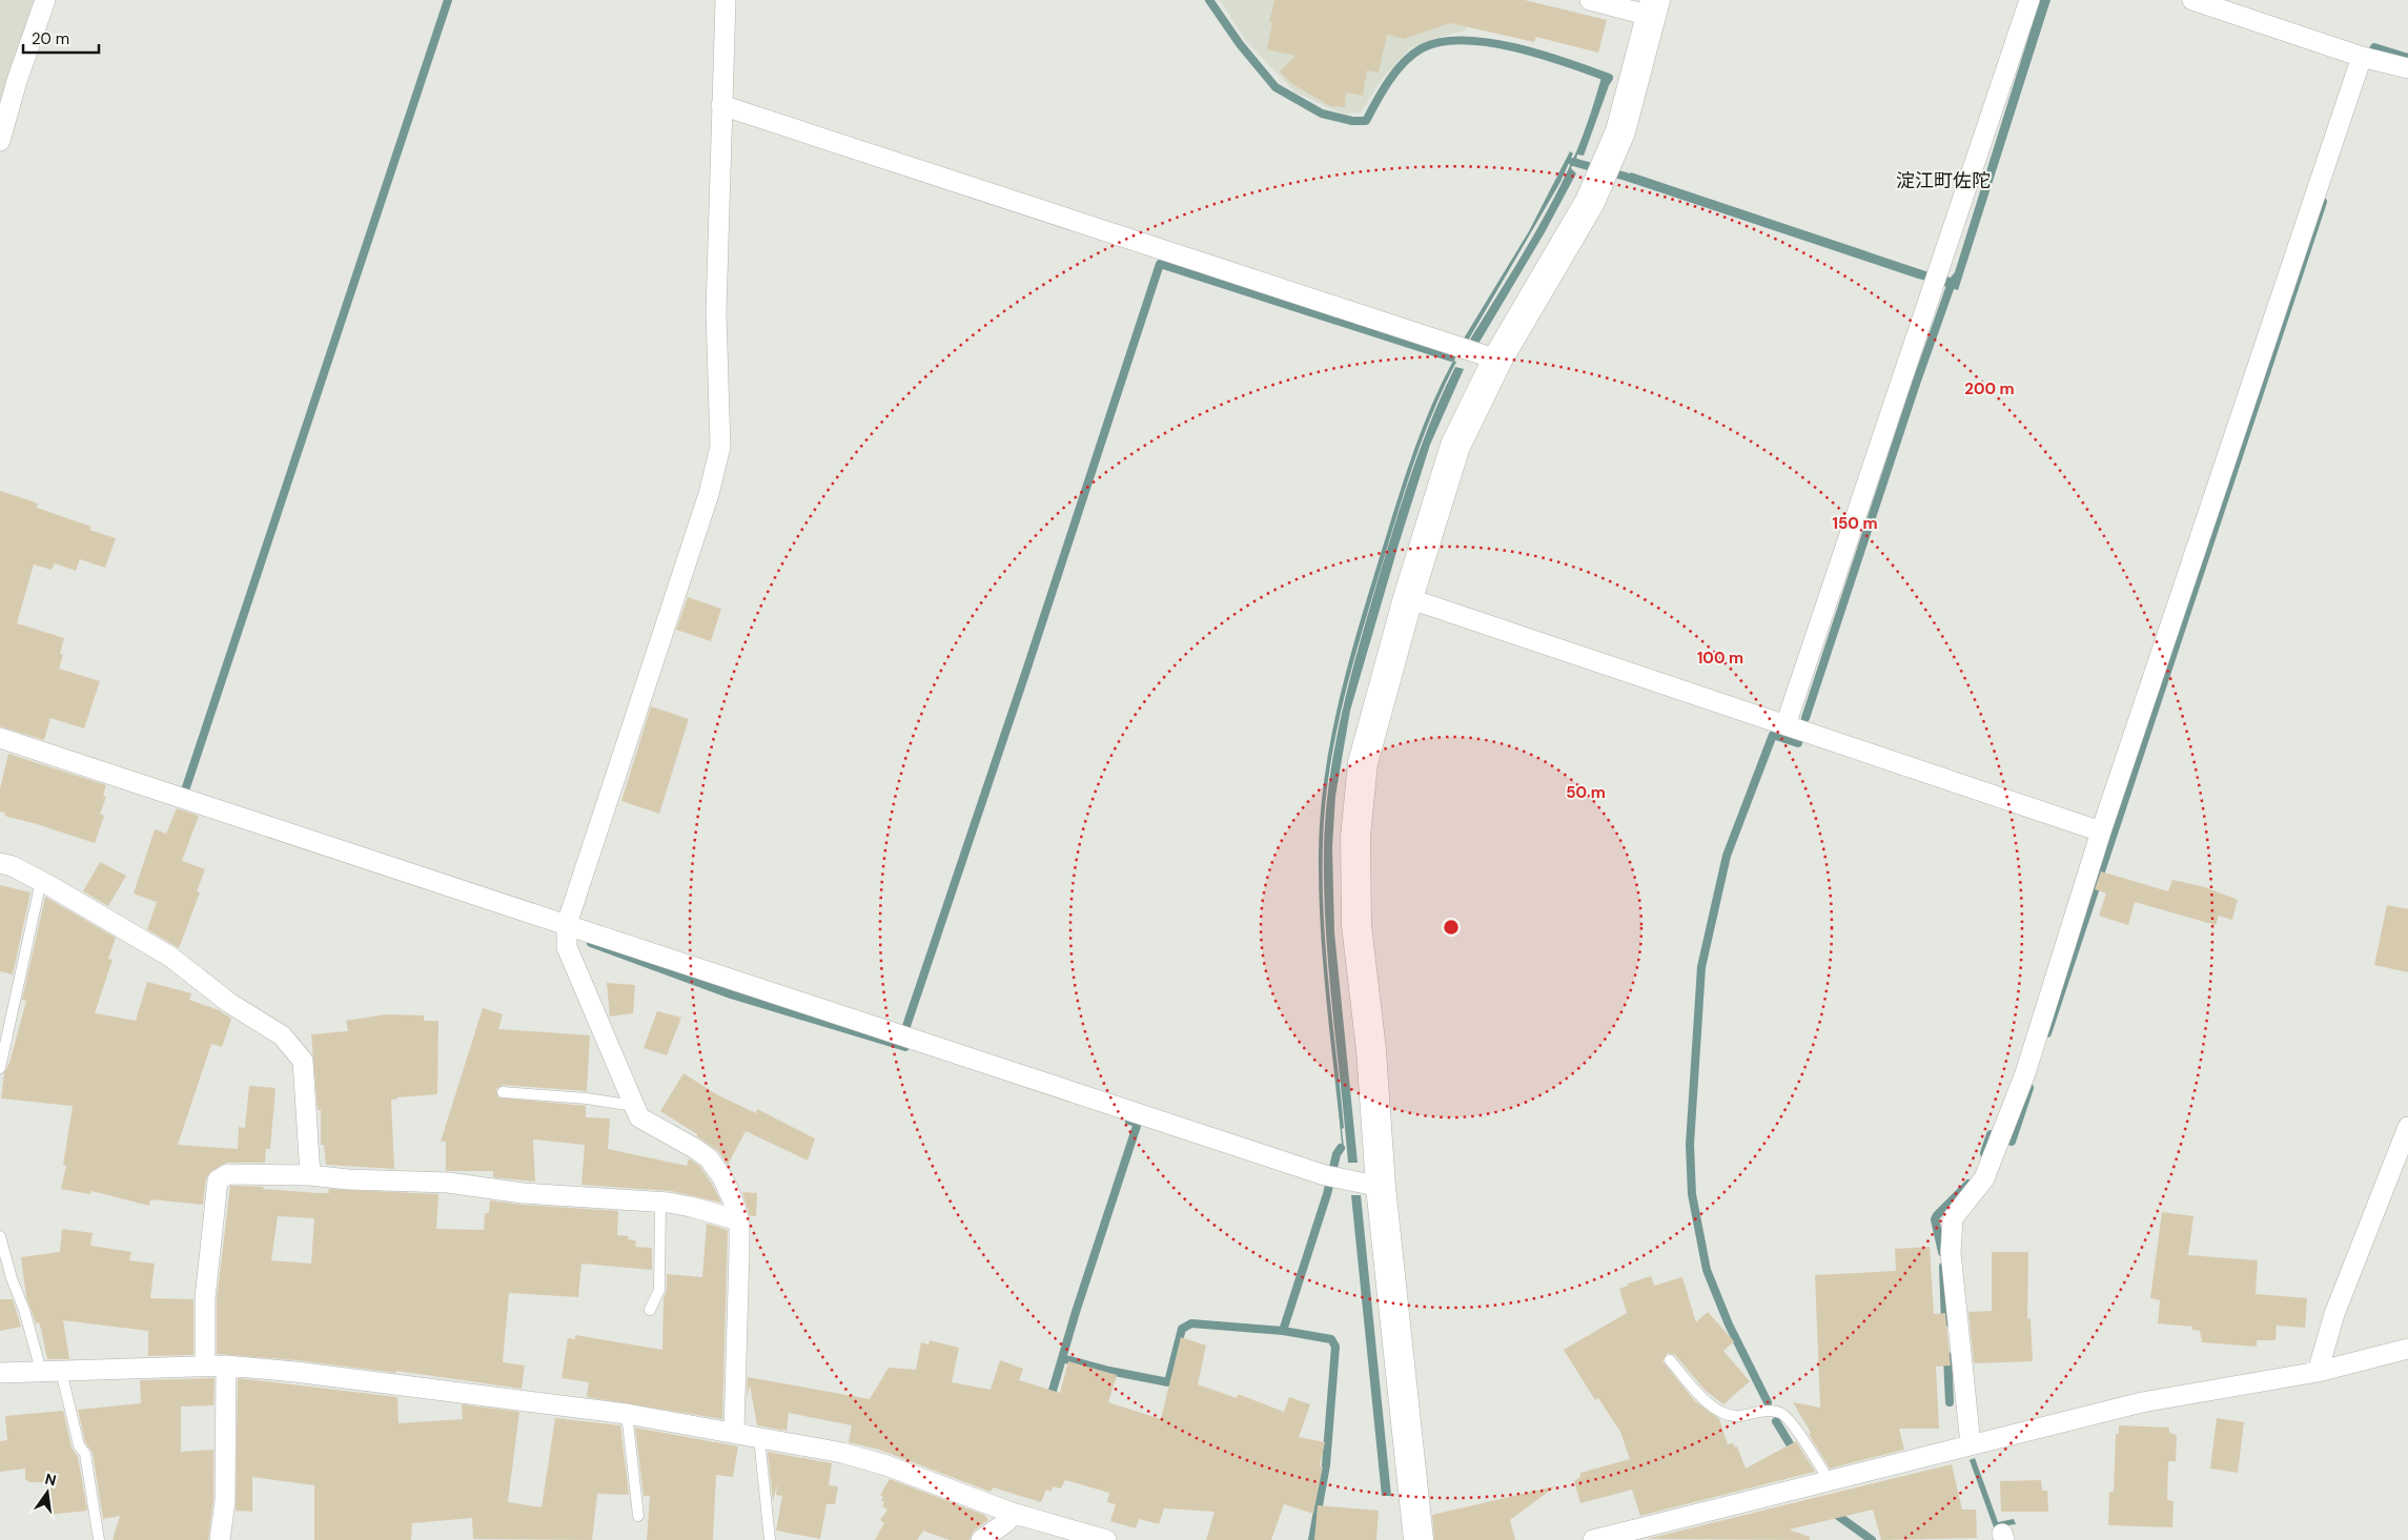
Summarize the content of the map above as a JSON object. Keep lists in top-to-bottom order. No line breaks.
{"districts":["淀江町佐陀"],"scale_bar":"20 m","north":"top","rings":["200 m","150 m","100 m","50 m"]}
